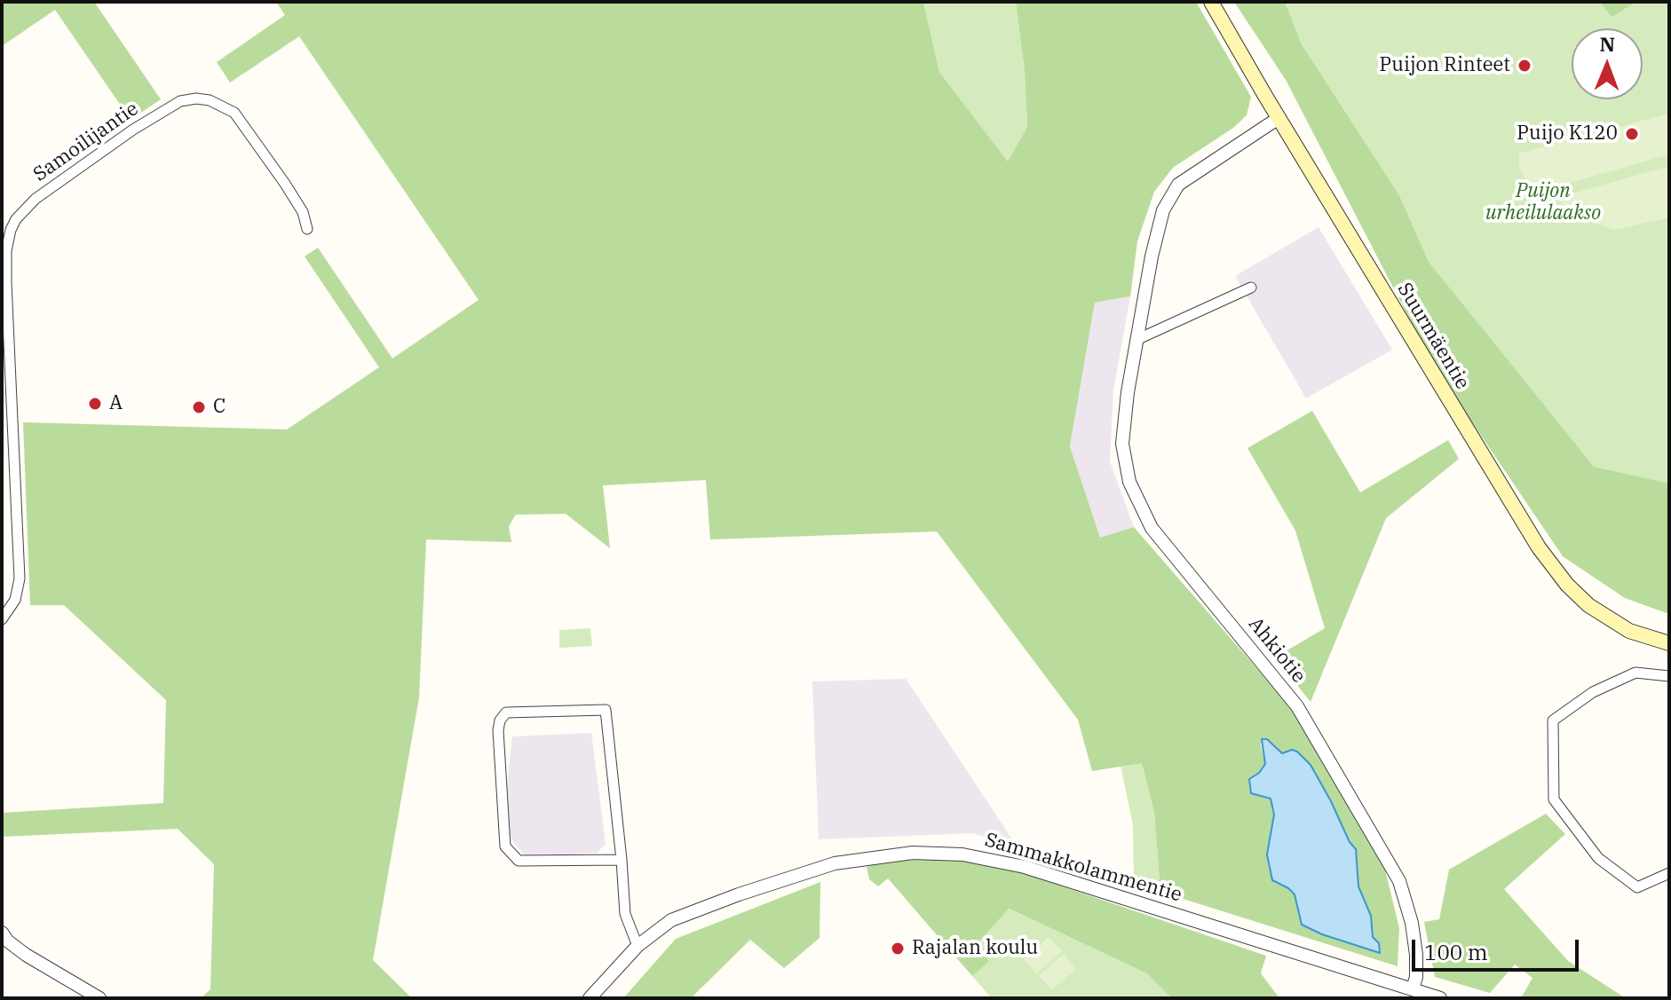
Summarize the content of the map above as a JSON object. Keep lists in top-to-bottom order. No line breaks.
{"streets":{"main road":["Suurmäentie"],"street":["Samoilijantie","Ahkiotie","Sammakkolammentie"]},"crossings":[["Suurmäentie","Ahkiotie"],["Ahkiotie","Sammakkolammentie"]],"parks":["Puijon urheilulaakso"],"places":["Puijon Rinteet","Puijo K120","A","C","Rajalan koulu"],"scale_bar":"100 m","north":"top"}
